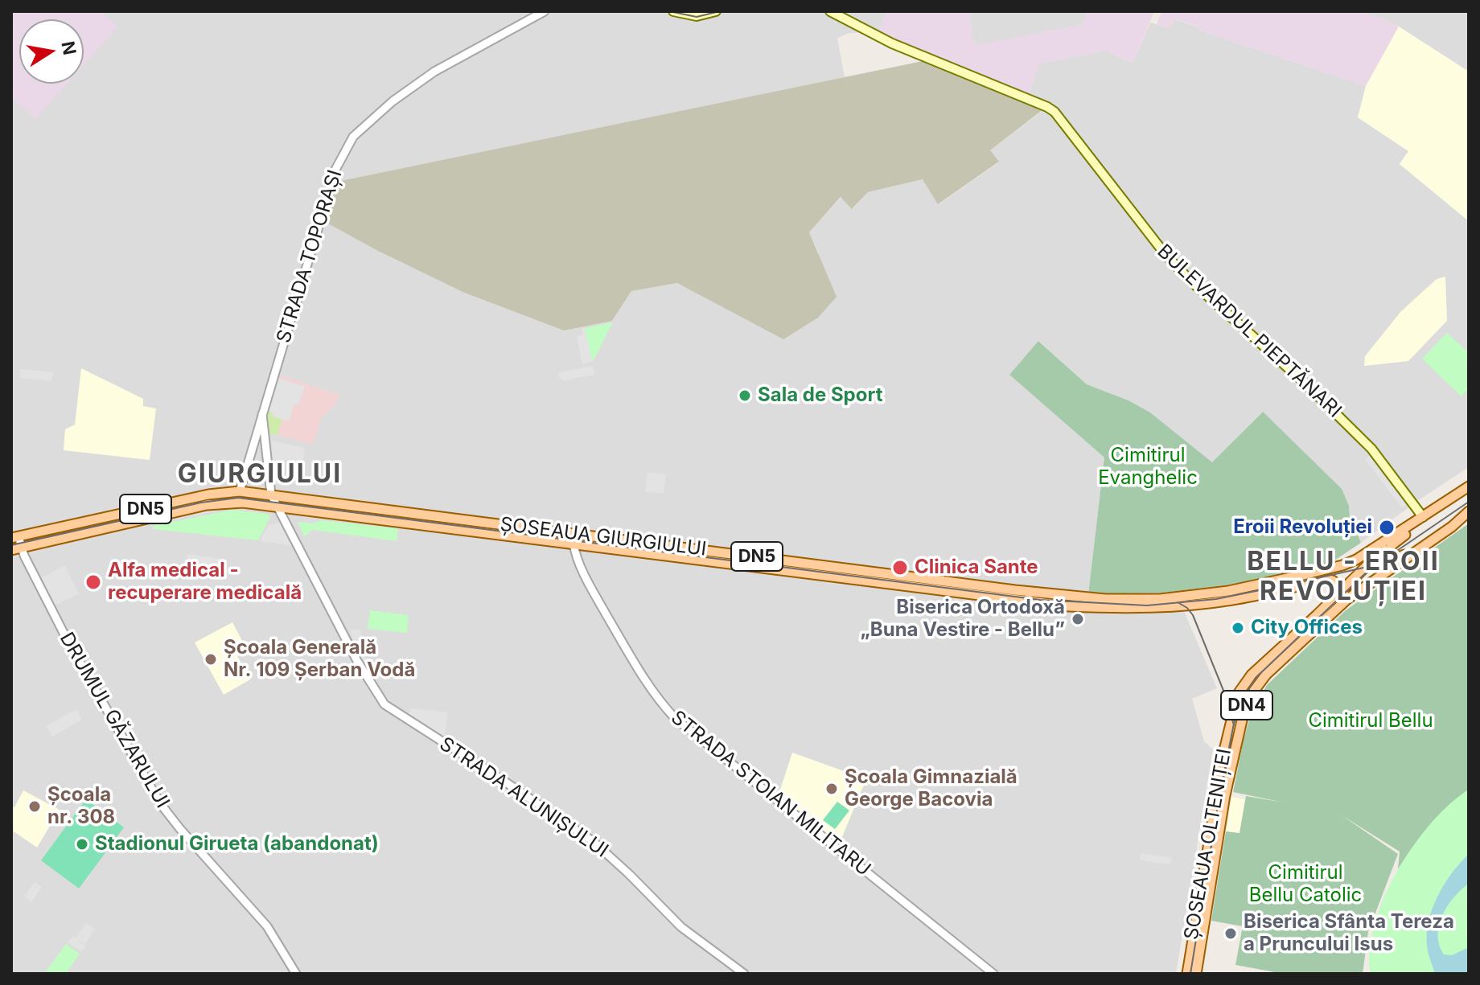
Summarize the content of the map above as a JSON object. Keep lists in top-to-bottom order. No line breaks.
{"streets":{"main road":["BULEVARDUL PIEPTĂNARI","DN5","ȘOSEAUA GIURGIULUI","DN4","ȘOSEAUA OLTENIȚEI"],"street":["STRADA TOPORAȘI","DRUMUL GĂZARULUI","STRADA STOIAN MILITARU","STRADA ALUNIȘULUI"]},"crossings":[["STRADA TOPORAȘI","ȘOSEAUA GIURGIULUI"],["BULEVARDUL PIEPTĂNARI","ȘOSEAUA GIURGIULUI"],["BULEVARDUL PIEPTĂNARI","ȘOSEAUA OLTENIȚEI"],["ȘOSEAUA GIURGIULUI","DRUMUL GĂZARULUI"],["ȘOSEAUA GIURGIULUI","STRADA STOIAN MILITARU"],["ȘOSEAUA GIURGIULUI","STRADA ALUNIȘULUI"],["ȘOSEAUA GIURGIULUI","ȘOSEAUA OLTENIȚEI"]],"districts":["GIURGIULUI","BELLU - EROII REVOLUȚIEI"],"parks":["Cimitirul Evanghelic","Cimitirul Bellu","Cimitirul Bellu Catolic"],"places":["Sala de Sport","Eroii Revoluției","Clinica Sante","Alfa medical - recuperare medicală","Biserica Ortodoxă „Buna Vestire - Bellu”","City Offices","Școala Generală Nr. 109 Șerban Vodă","Școala Gimnazială George Bacovia","Școala nr. 308","Stadionul Girueta (abandonat)","Biserica Sfânta Tereza a Pruncului Isus"],"north":"right"}
